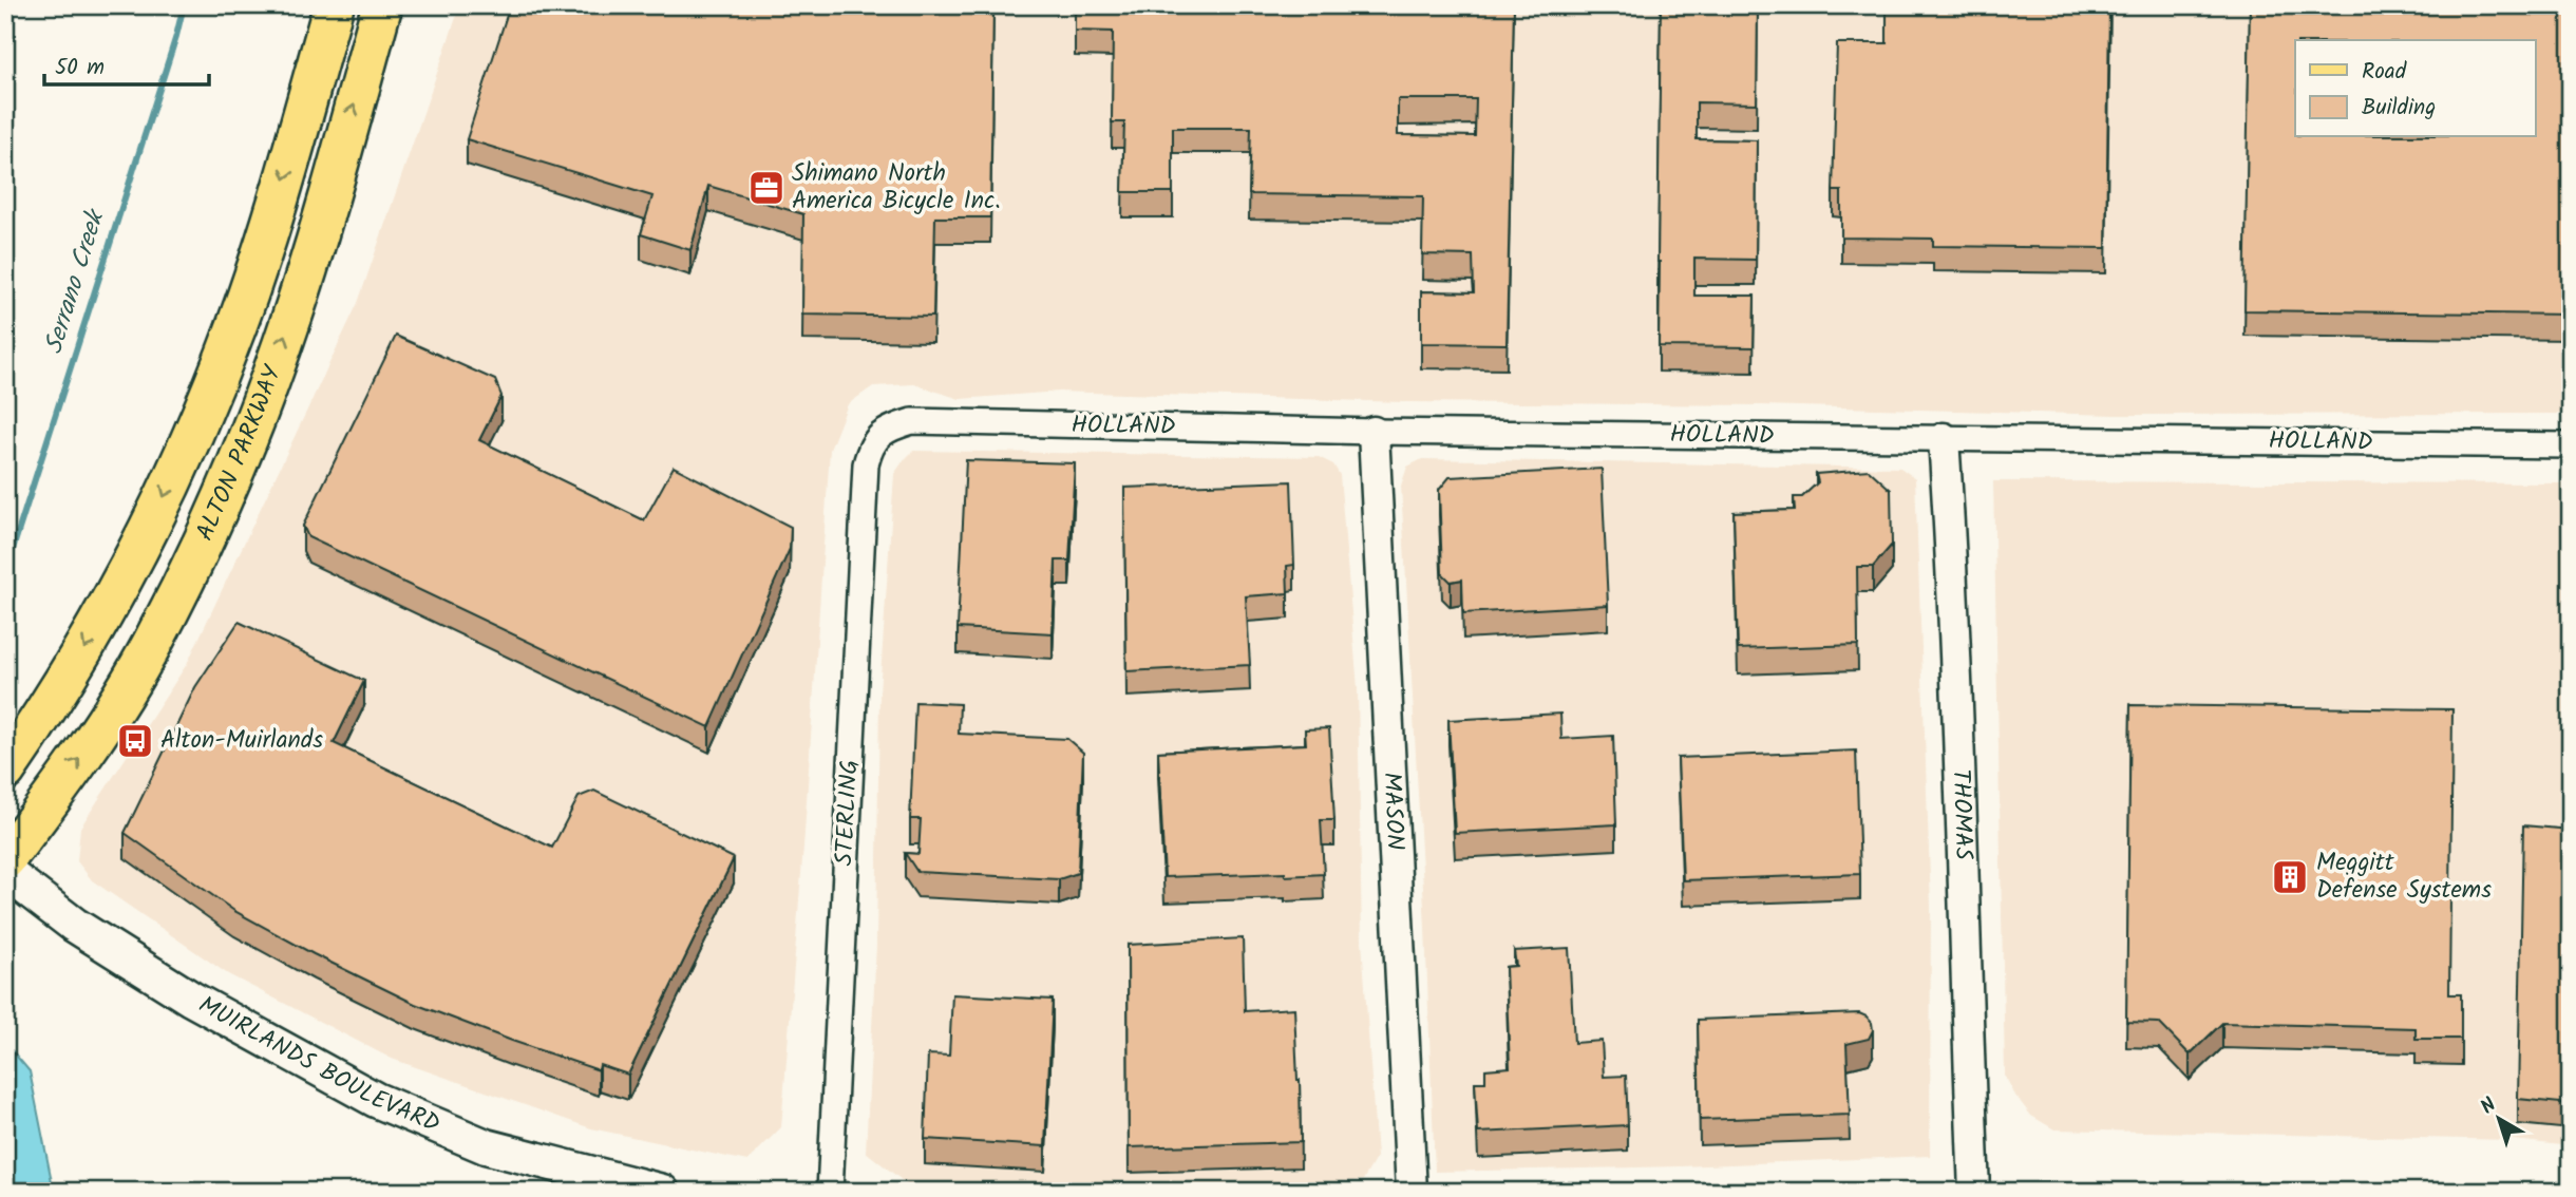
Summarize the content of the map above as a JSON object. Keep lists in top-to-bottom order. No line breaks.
{"streets":{"main road":["ALTON PARKWAY","MUIRLANDS BOULEVARD"],"street":["HOLLAND","MASON","STERLING","THOMAS"]},"crossings":[["HOLLAND","MASON"],["HOLLAND","STERLING"],["HOLLAND","THOMAS"]],"water":["Serrano Creek"],"places":{"office":["Shimano North America Bicycle Inc."],"bus stop":["Alton-Muirlands"],"building":["Meggitt Defense Systems"]},"legend":["Road","Building"],"scale_bar":"50 m","north":"top left"}
